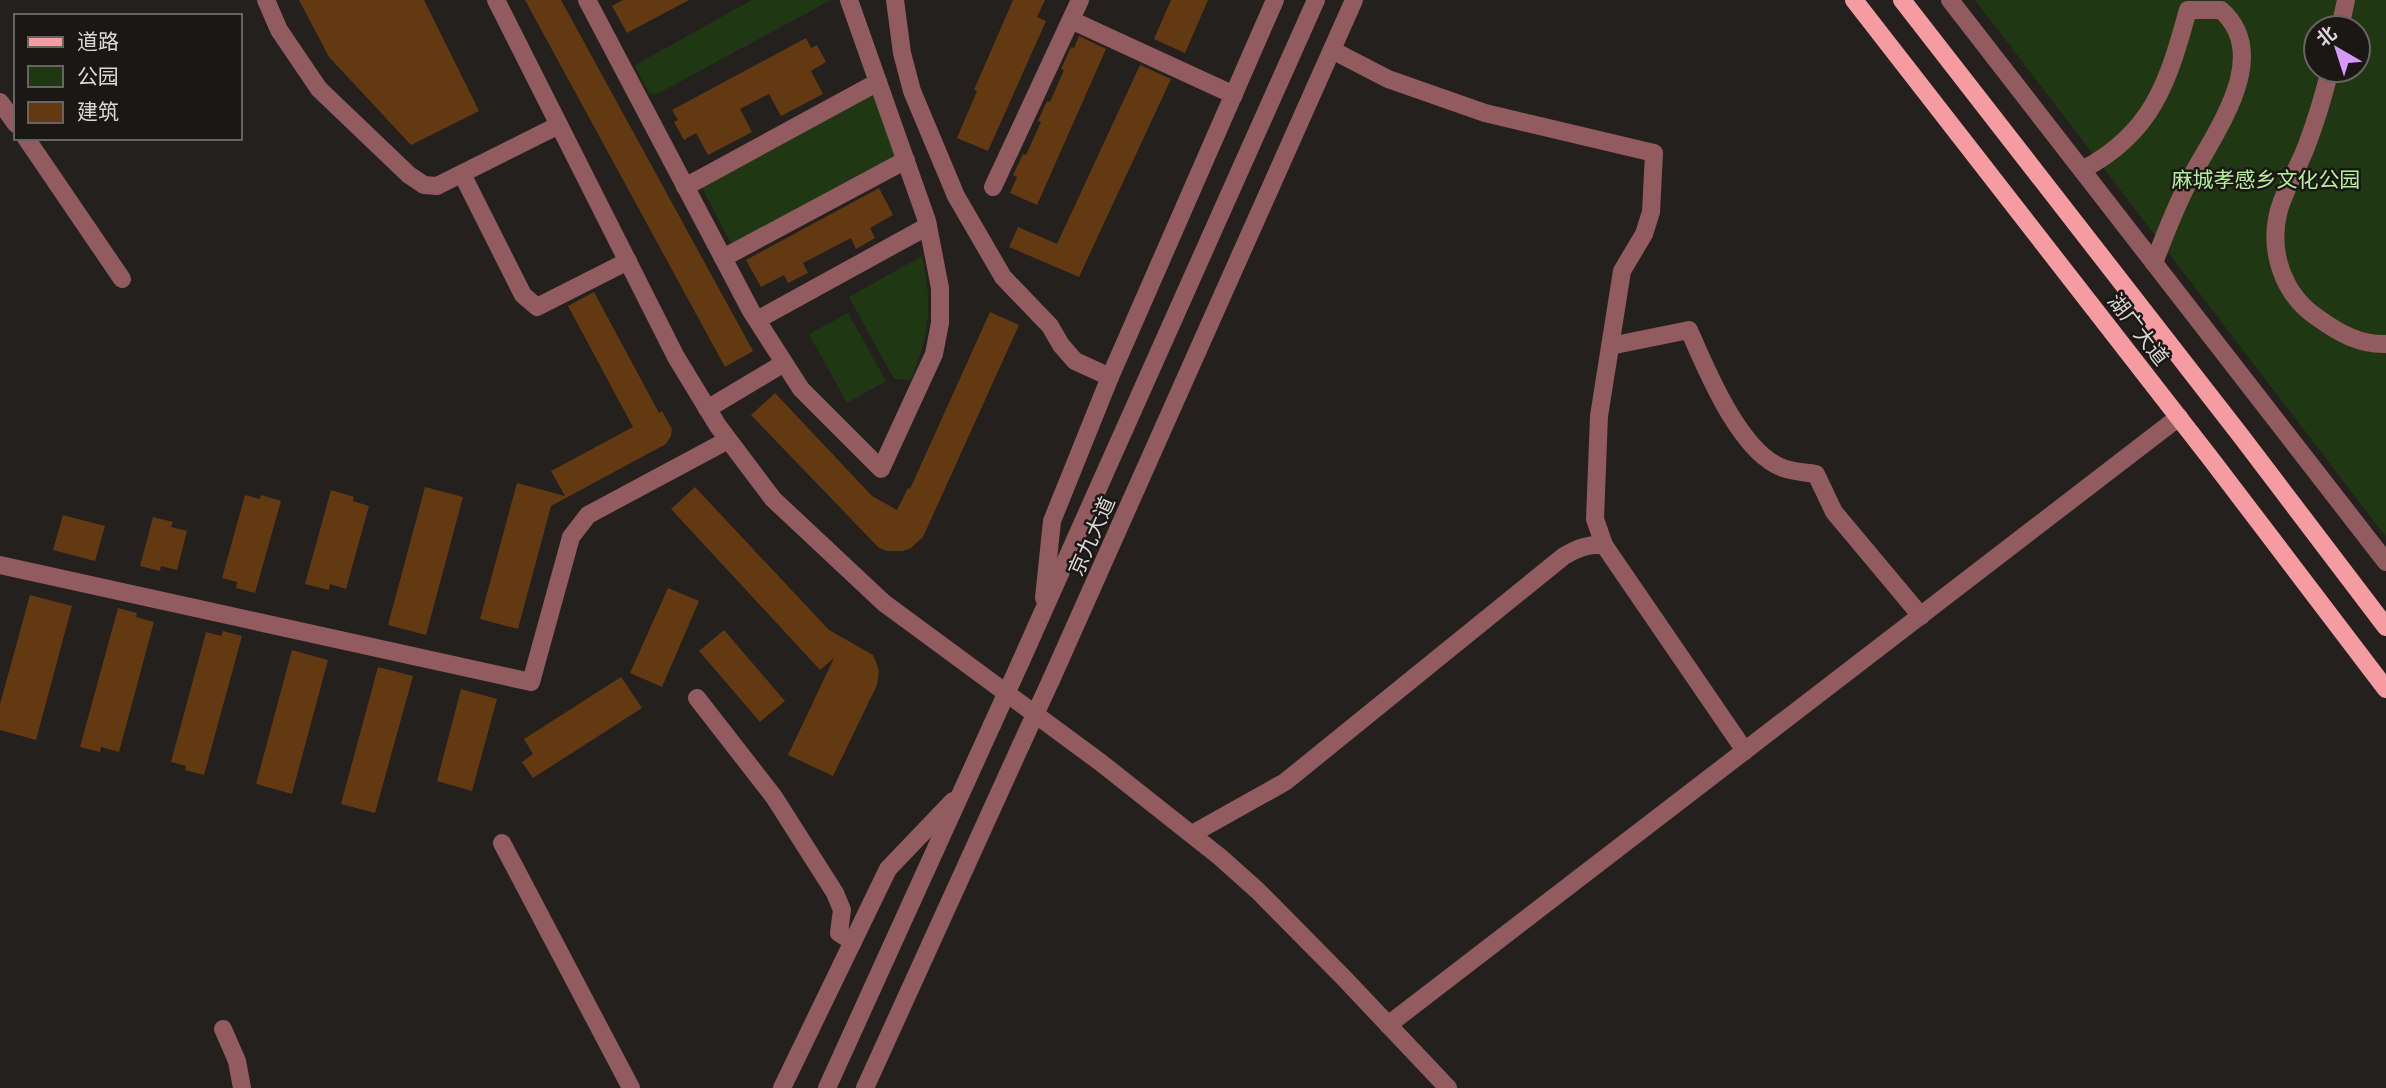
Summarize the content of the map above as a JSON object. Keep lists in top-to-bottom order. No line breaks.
{"streets":{"main road":["湖广大道"],"street":["京九大道"]},"parks":["麻城孝感乡文化公园"],"legend":["道路","公园","建筑"],"north":"top left"}
